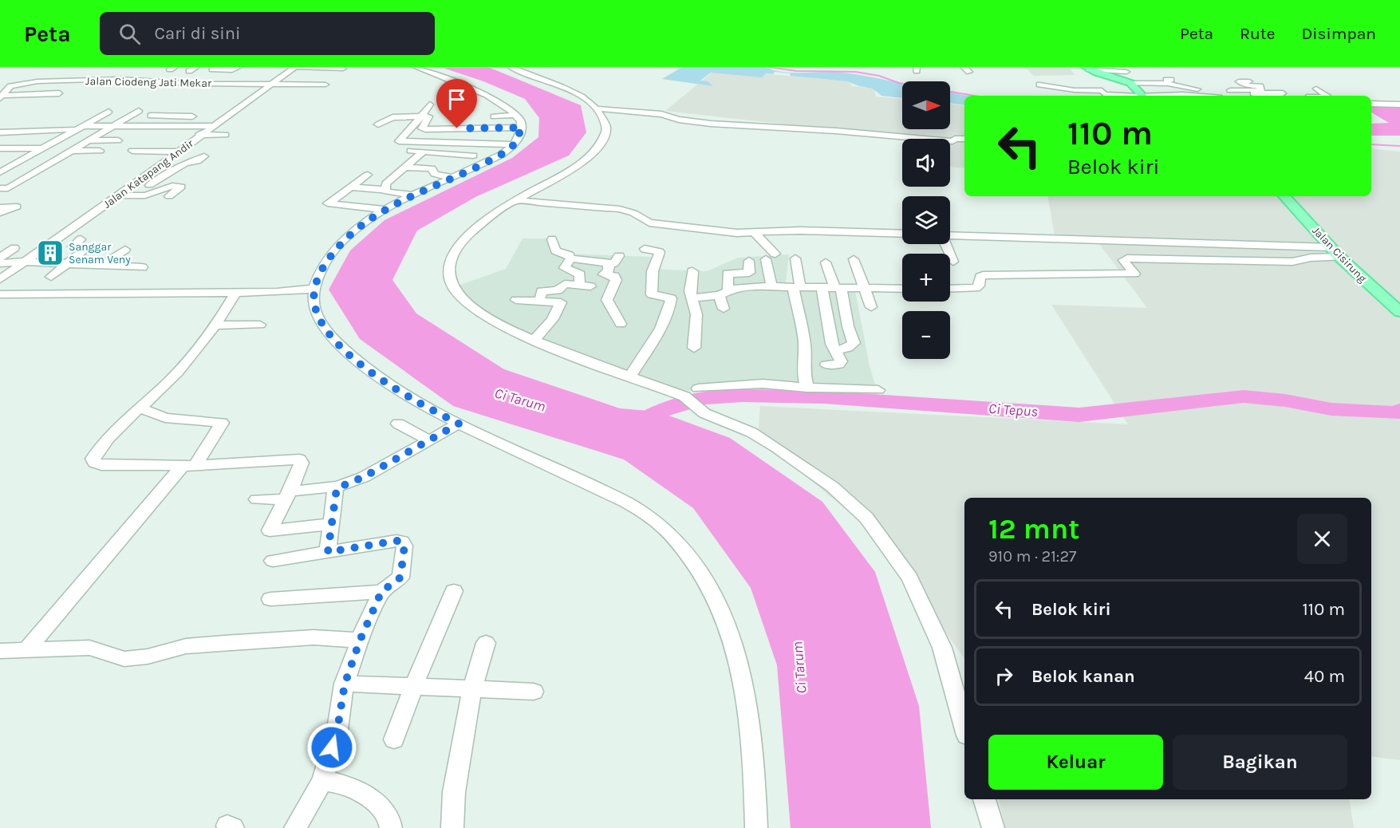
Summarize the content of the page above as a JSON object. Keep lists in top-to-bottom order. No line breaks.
{"streets":{"main road":["Jalan Cisirung"],"street":["Jalan Ciodeng Jati Mekar","Jalan Katapang Andir"]},"crossings":[["Jalan Ciodeng Jati Mekar","Jalan Katapang Andir"]],"water":["Ci Tarum","Ci Tepus"],"places":{"building":["Sanggar Senam Veny"]},"north":"right","page":{"header":"Peta","search":"Cari di sini","nav":["Peta","Rute","Disimpan"],"map_buttons":["+","−"],"turn":["110 m","Belok kiri"],"heading":["12 mnt","910 m · 21:27"],"list":[{"name":"Belok kiri","value":"110 m"},{"name":"Belok kanan","value":"40 m"}],"buttons":["Keluar","Bagikan"]}}
